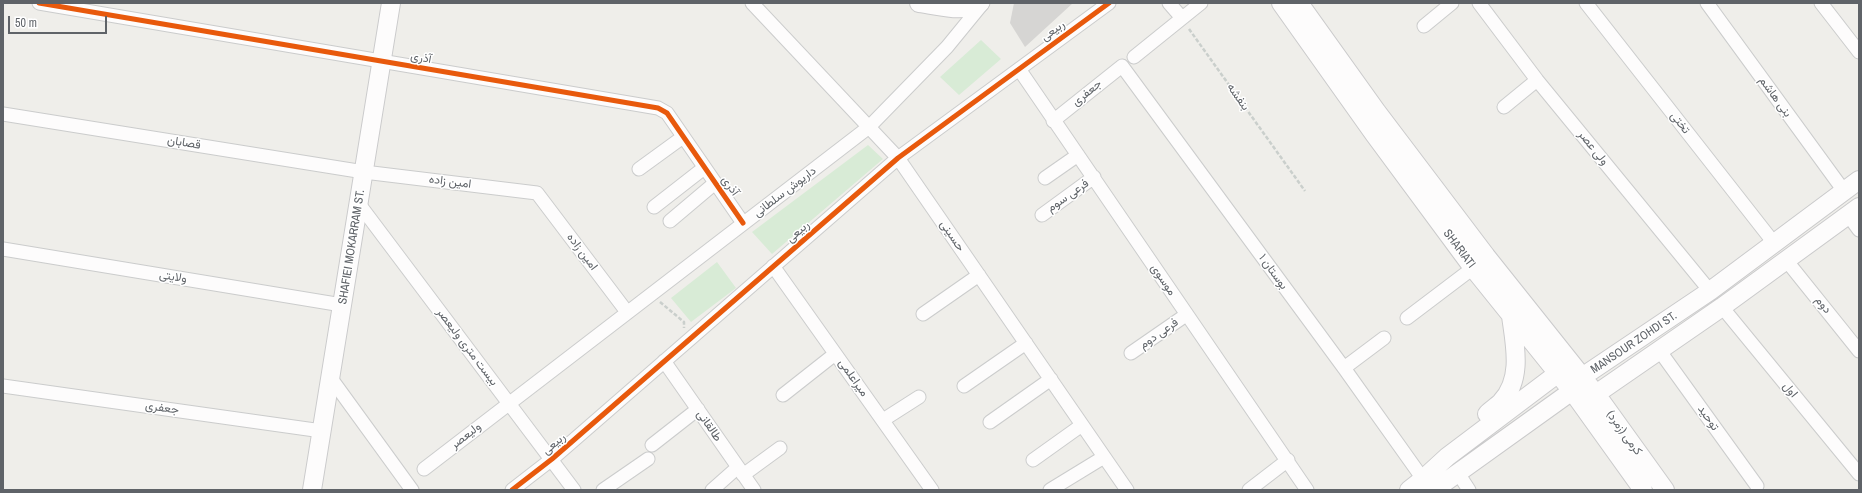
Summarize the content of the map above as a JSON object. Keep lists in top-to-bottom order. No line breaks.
{"streets":{"main road":["SHAFIEI MOKARRAM ST.","SHARIATI","MANSOUR ZOHDI ST.","کرمی (زمرد)"],"street":["ربیعی","آذری","جعفری","بنی هاشم","تختی","قصابان","ولی عصر","امين زاده","داریوش سلطانی","فرعی سوم","حسینی","امین زاده","بوستان ۱","ولایتی","موسوی","دوم","فرعی دوم","بیست متری ولیعصر","میراعلمی","اول","توحید","طالقانی","ولیعصر"],"path":["بنفشه"]},"crossings":[["ربیعی","حسینی"],["ربیعی","موسوی"],["ربیعی","بیست متری ولیعصر"],["ربیعی","میراعلمی"],["ربیعی","طالقانی"],["آذری","داریوش سلطانی"],["آذری","SHAFIEI MOKARRAM ST."],["جعفری","SHAFIEI MOKARRAM ST."],["جعفری","بوستان ۱"],["جعفری","موسوی"],["بنی هاشم","MANSOUR ZOHDI ST."],["تختی","MANSOUR ZOHDI ST."],["قصابان","امين زاده"],["قصابان","SHAFIEI MOKARRAM ST."],["ولی عصر","MANSOUR ZOHDI ST."],["امين زاده","SHAFIEI MOKARRAM ST."],["امين زاده","امین زاده"],["داریوش سلطانی","حسینی"],["داریوش سلطانی","امین زاده"],["داریوش سلطانی","بیست متری ولیعصر"],["داریوش سلطانی","ولیعصر"],["فرعی سوم","موسوی"],["SHAFIEI MOKARRAM ST.","ولایتی"],["SHAFIEI MOKARRAM ST.","بیست متری ولیعصر"],["SHARIATI","MANSOUR ZOHDI ST."],["SHARIATI","کرمی (زمرد)"],["بوستان ۱","MANSOUR ZOHDI ST."],["موسوی","فرعی دوم"],["دوم","MANSOUR ZOHDI ST."],["MANSOUR ZOHDI ST.","اول"],["MANSOUR ZOHDI ST.","توحید"],["MANSOUR ZOHDI ST.","کرمی (زمرد)"],["بیست متری ولیعصر","ولیعصر"]],"scale_bar":"50 m"}
